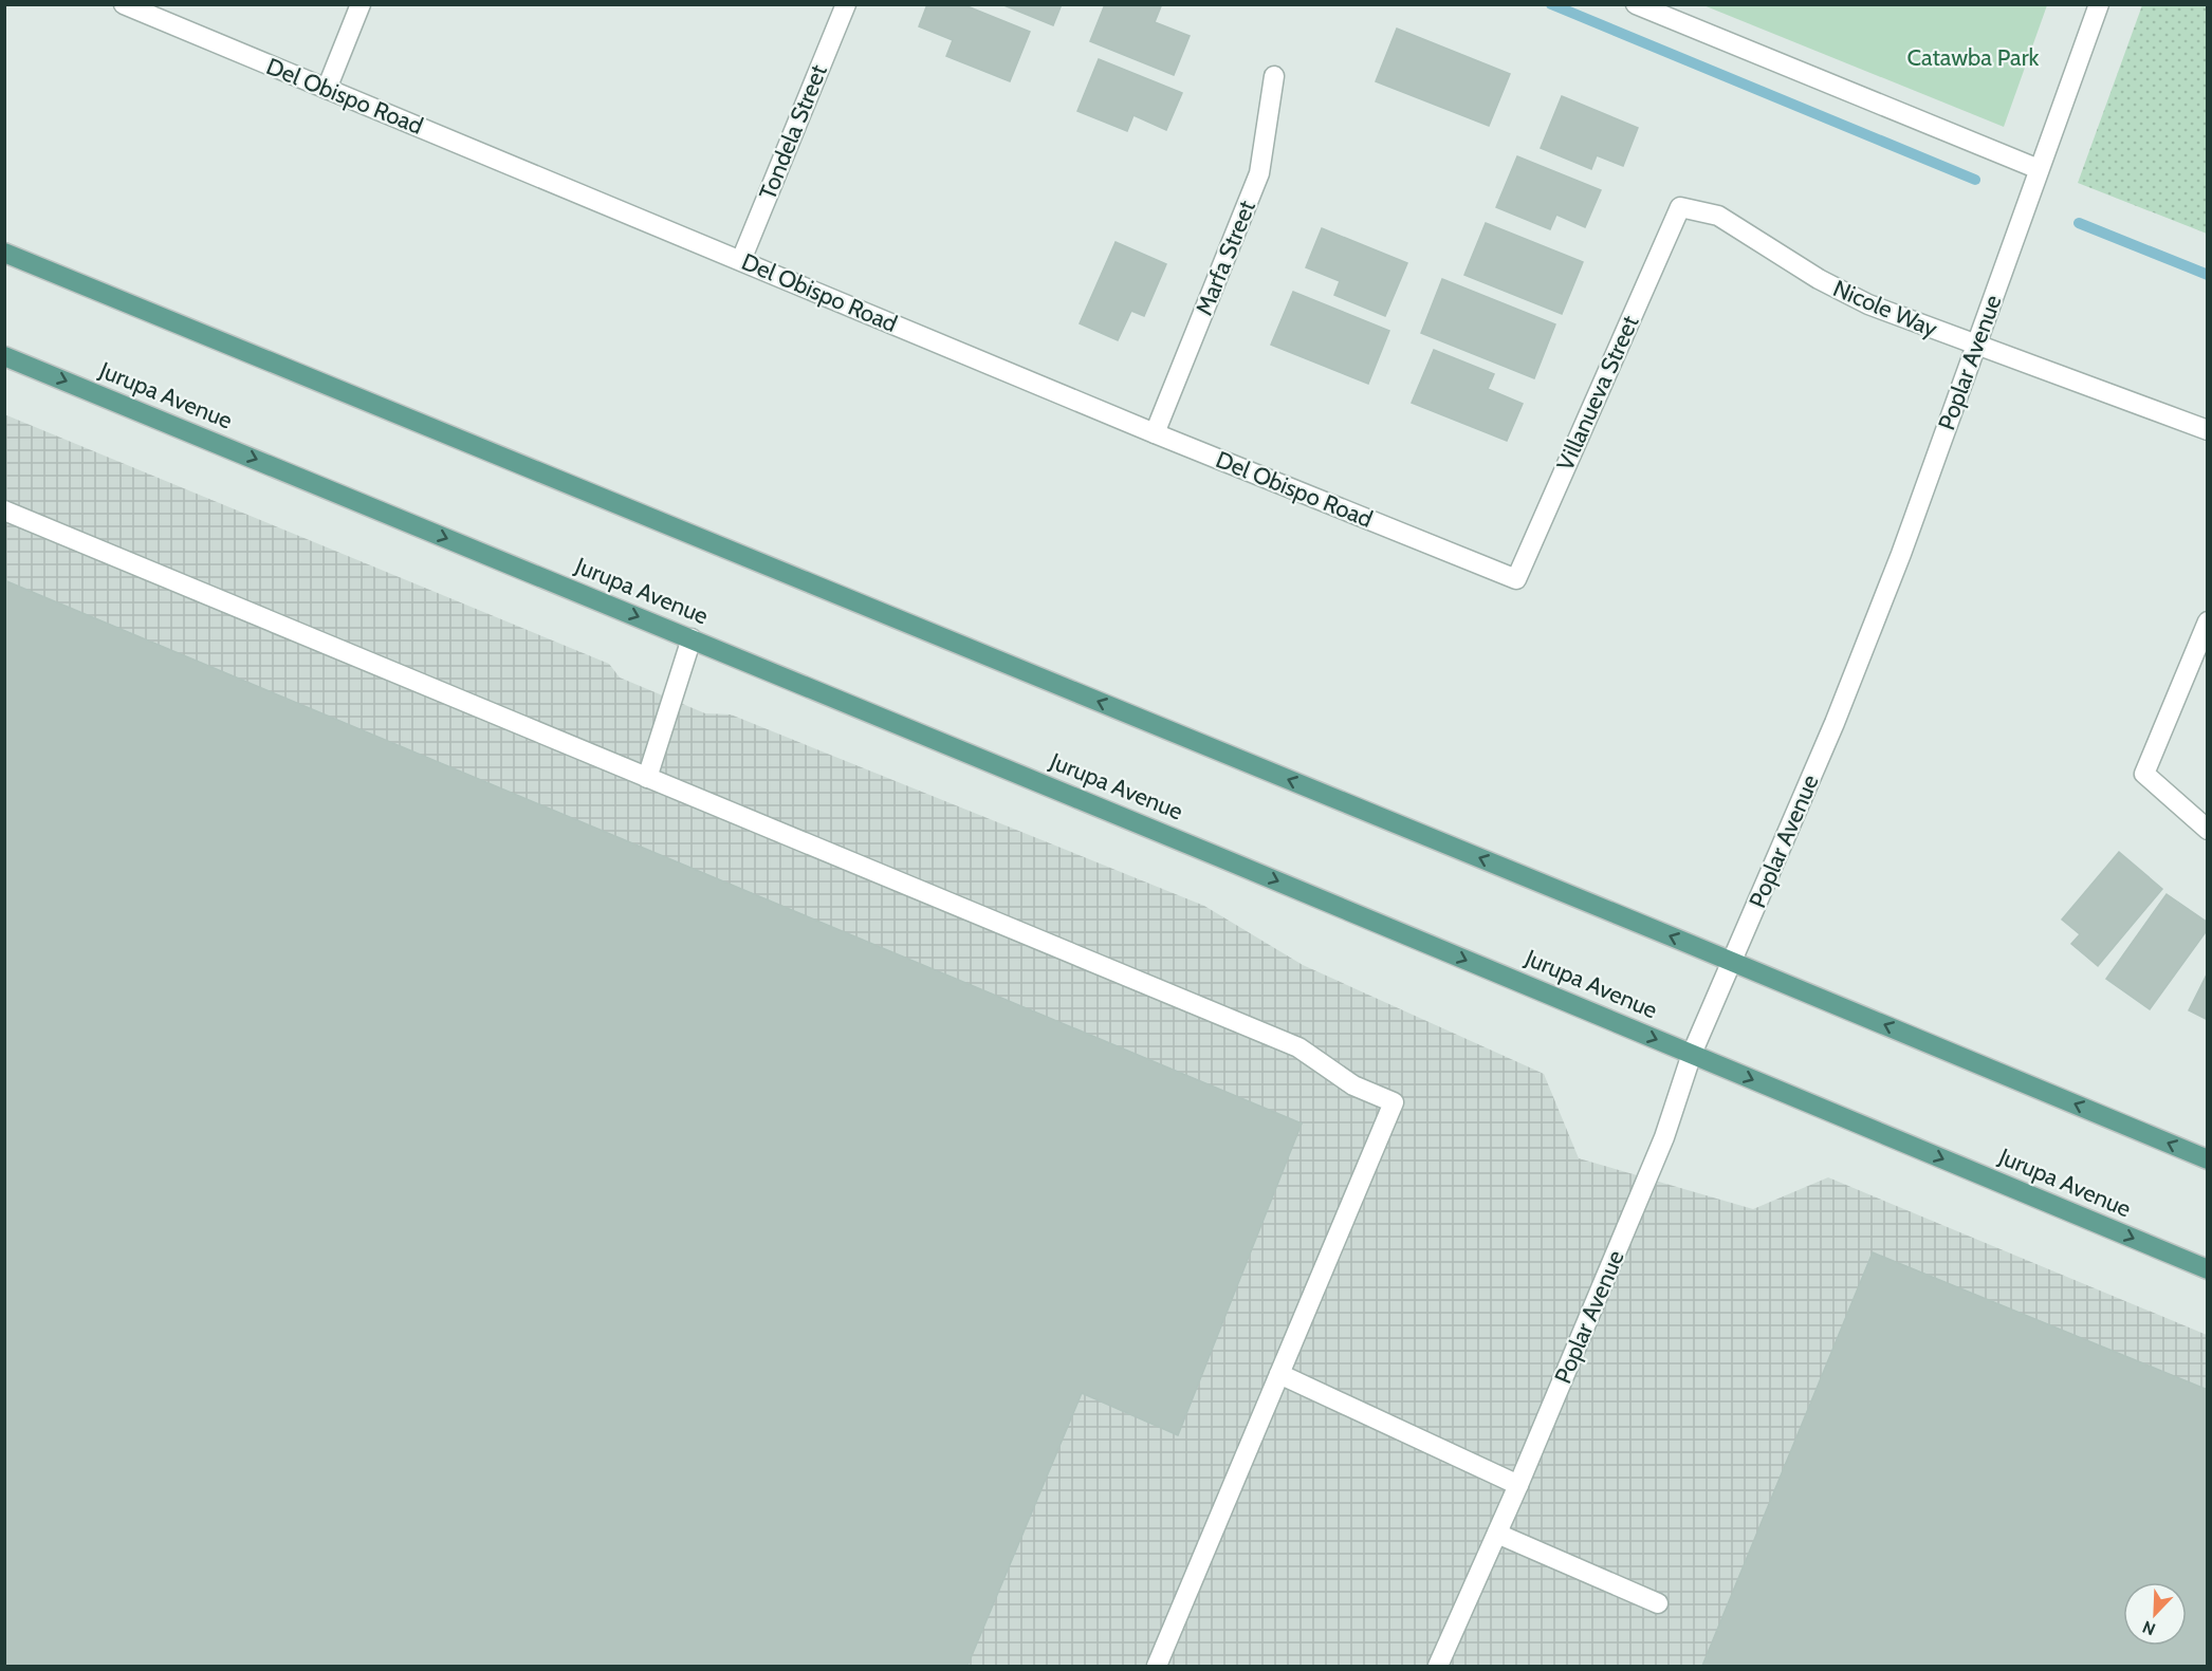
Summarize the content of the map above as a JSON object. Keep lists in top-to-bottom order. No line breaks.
{"streets":{"main road":["Jurupa Avenue"],"street":["Del Obispo Road","Tondela Street","Marfa Street","Nicole Way","Poplar Avenue","Villanueva Street"]},"crossings":[["Del Obispo Road","Tondela Street"],["Del Obispo Road","Marfa Street"],["Del Obispo Road","Villanueva Street"],["Nicole Way","Poplar Avenue"],["Nicole Way","Villanueva Street"],["Poplar Avenue","Jurupa Avenue"]],"parks":["Catawba Park"],"north":"bottom left"}
